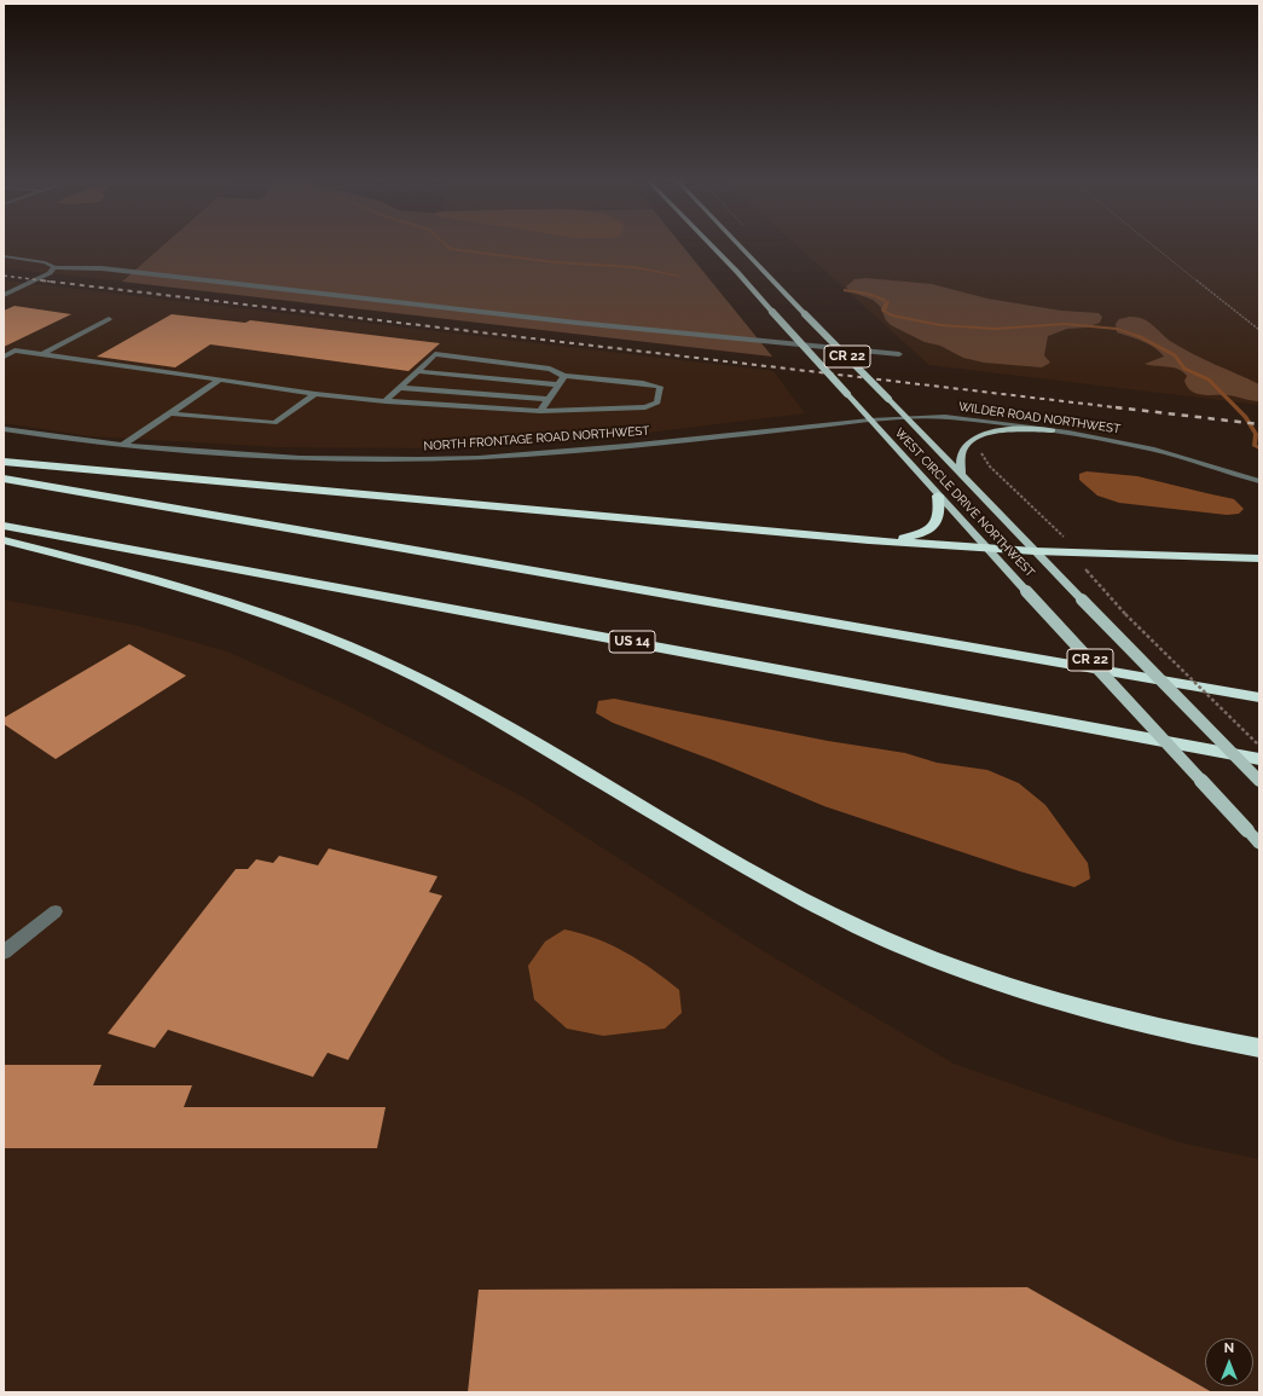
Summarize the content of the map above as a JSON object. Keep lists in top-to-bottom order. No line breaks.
{"streets":{"highway":["US 14"],"main road":["CR 22","WEST CIRCLE DRIVE NORTHWEST"],"street":["WILDER ROAD NORTHWEST","NORTH FRONTAGE ROAD NORTHWEST"]},"crossings":[["WILDER ROAD NORTHWEST","NORTH FRONTAGE ROAD NORTHWEST"],["WILDER ROAD NORTHWEST","WEST CIRCLE DRIVE NORTHWEST"],["NORTH FRONTAGE ROAD NORTHWEST","WEST CIRCLE DRIVE NORTHWEST"]],"north":"top"}
